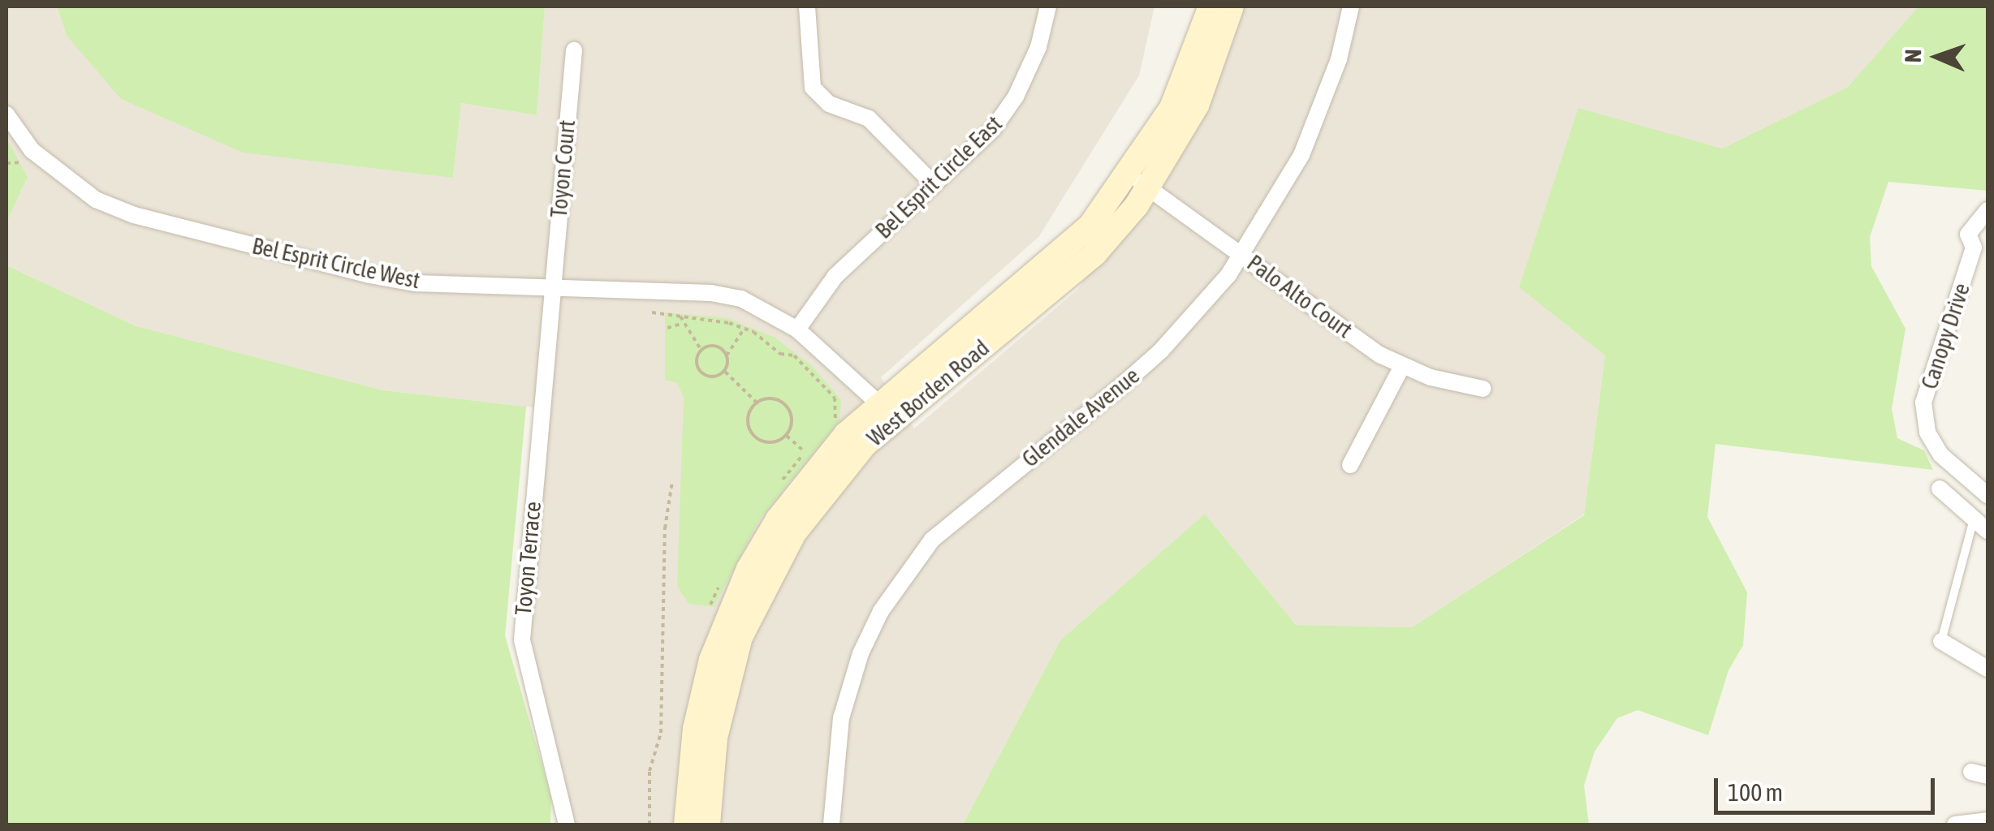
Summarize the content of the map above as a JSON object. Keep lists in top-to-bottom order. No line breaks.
{"streets":{"main road":["West Borden Road"],"street":["Toyon Court","Bel Esprit Circle East","Bel Esprit Circle West","Palo Alto Court","Canopy Drive","Glendale Avenue","Toyon Terrace"]},"crossings":[["Toyon Court","Bel Esprit Circle West"],["Toyon Court","Toyon Terrace"],["Bel Esprit Circle East","Bel Esprit Circle West"],["Bel Esprit Circle West","West Borden Road"],["Bel Esprit Circle West","Toyon Terrace"],["Palo Alto Court","West Borden Road"],["Palo Alto Court","Glendale Avenue"]],"scale_bar":"100 m","north":"left"}
